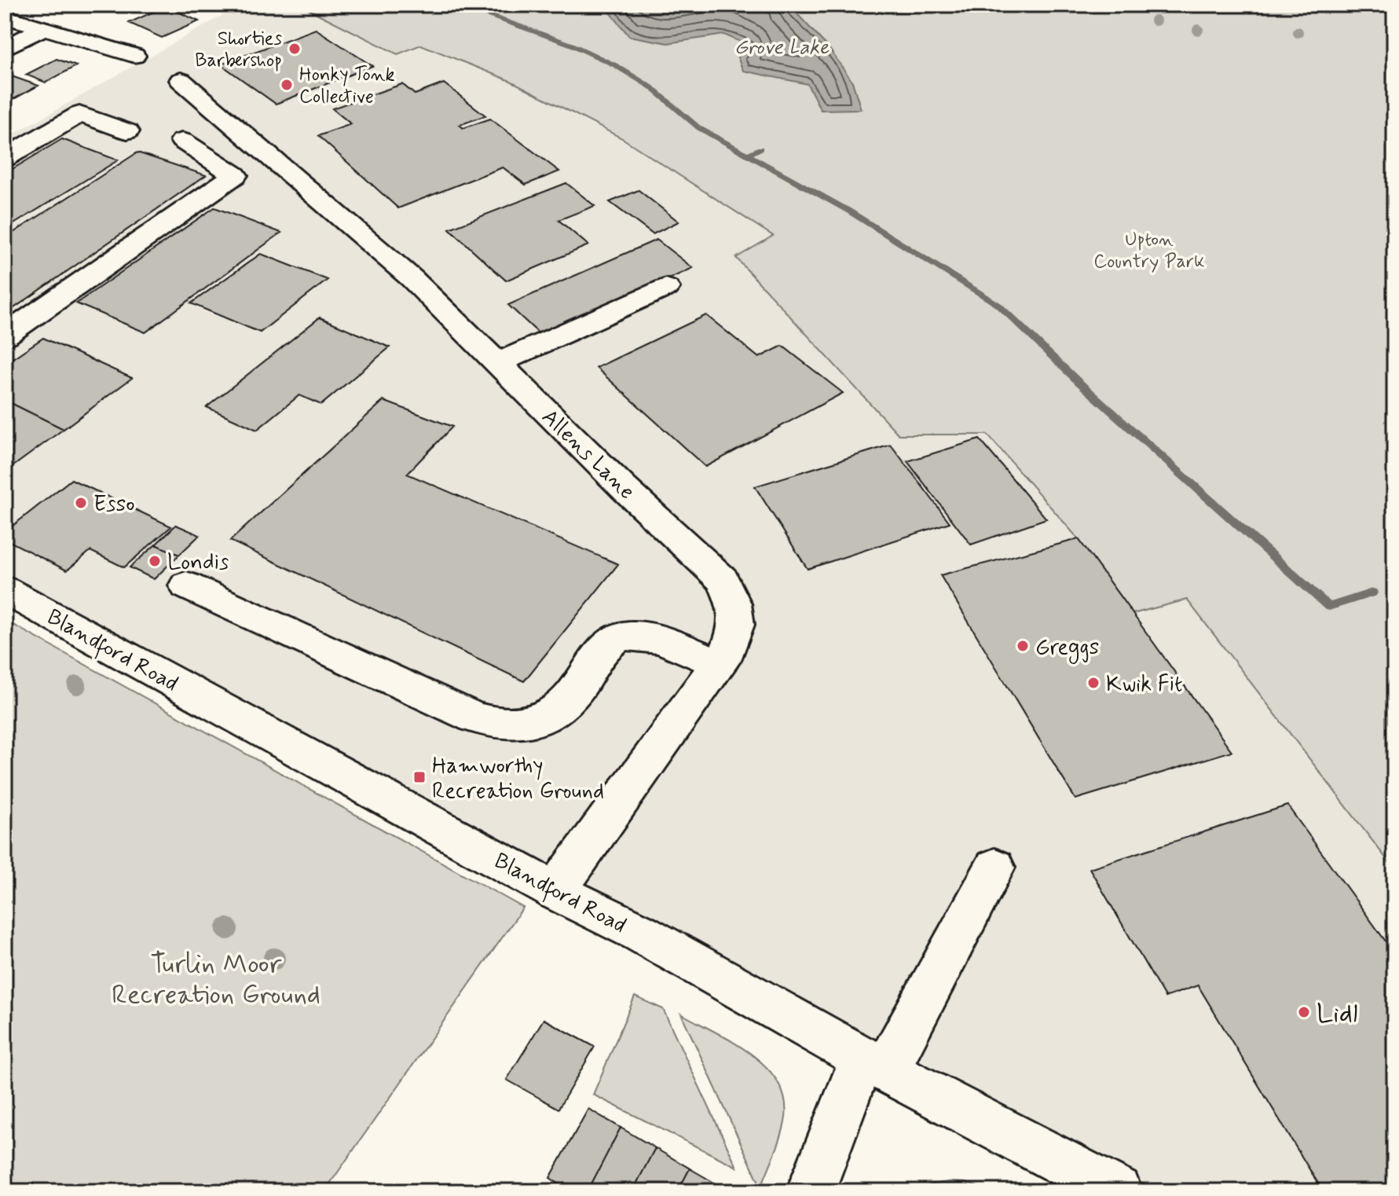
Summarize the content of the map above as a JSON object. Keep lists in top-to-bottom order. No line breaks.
{"streets":{"street":["Allens Lane","Blandford Road"]},"crossings":[["Allens Lane","Blandford Road"]],"water":["Grove Lake"],"parks":["Upton Country Park","Turlin Moor Recreation Ground"],"places":{"other":["Shorties Barbershop","Honky Tonk Collective","Esso","Londis","Greggs","Kwik Fit","Lidl"],"transit":["Hamworthy Recreation Ground"]}}
